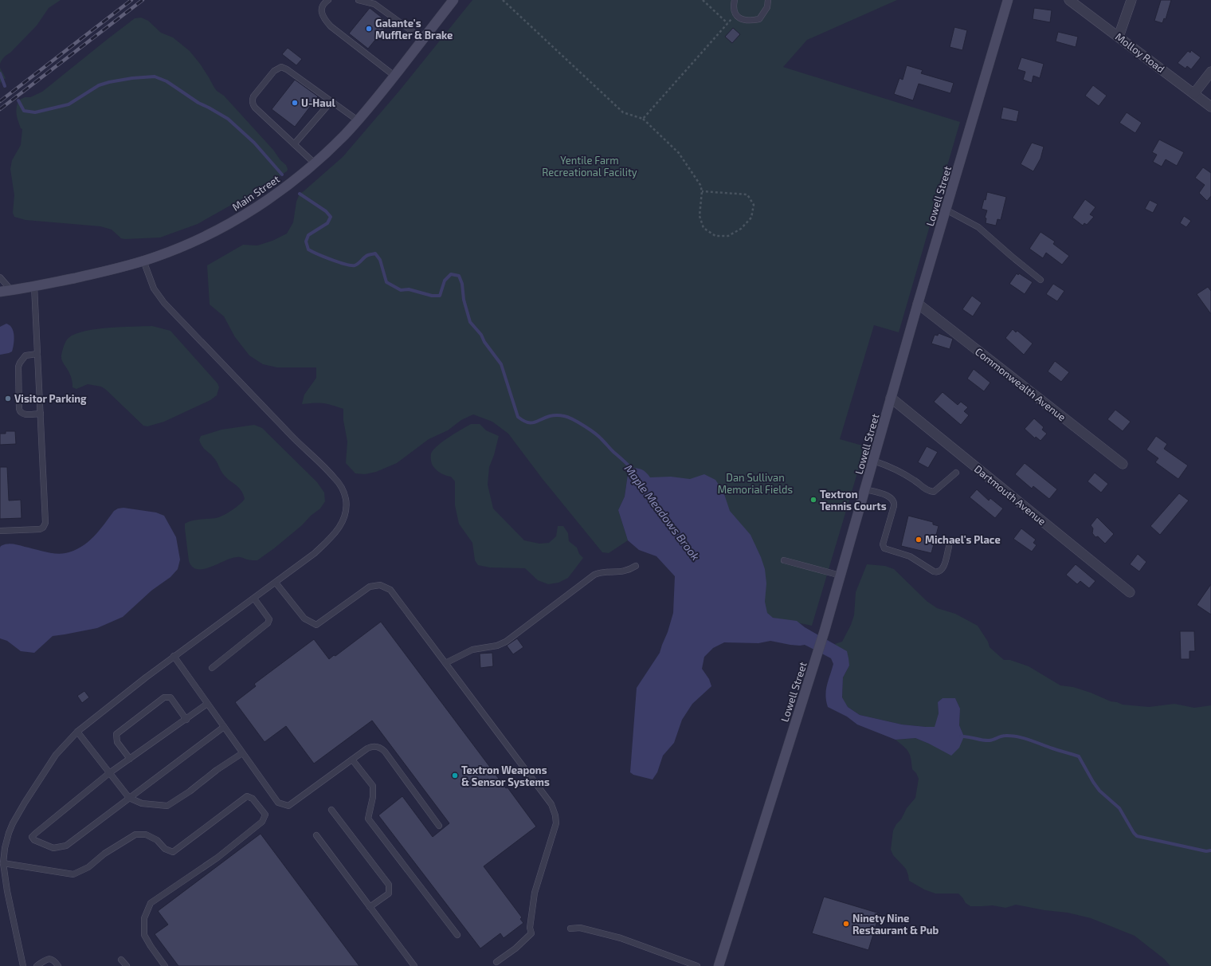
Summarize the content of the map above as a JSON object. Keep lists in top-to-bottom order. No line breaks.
{"streets":{"main road":["Main Street","Lowell Street"],"street":["Molloy Road","Commonwealth Avenue","Dartmouth Avenue"]},"crossings":[["Lowell Street","Commonwealth Avenue"],["Lowell Street","Dartmouth Avenue"]],"water":["Maple Meadows Brook"],"parks":["Yentile Farm Recreational Facility","Dan Sullivan Memorial Fields"],"places":["Galante's Muffler & Brake","U-Haul","Visitor Parking","Textron Tennis Courts","Michael's Place","Textron Weapons & Sensor Systems","Ninety Nine Restaurant & Pub"]}
